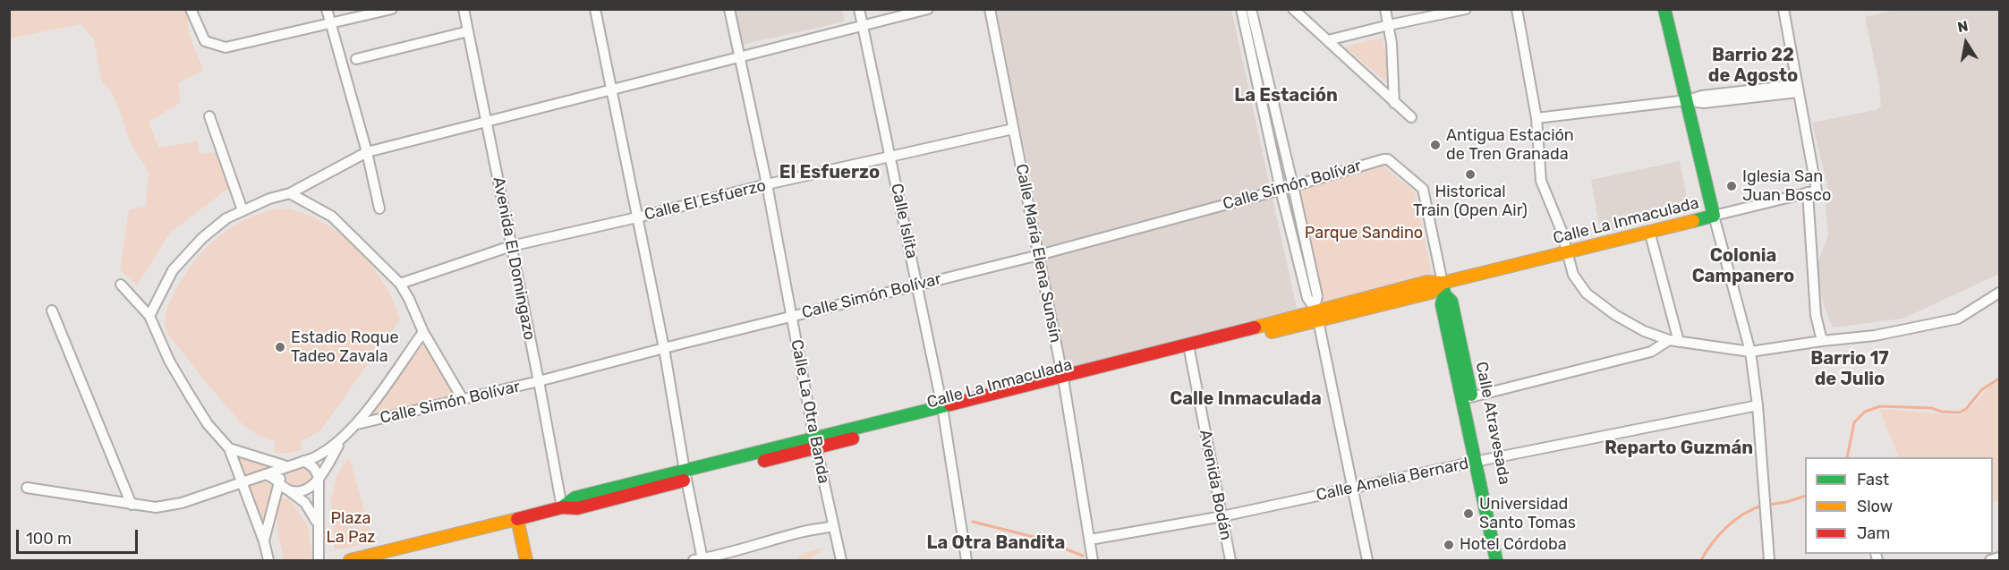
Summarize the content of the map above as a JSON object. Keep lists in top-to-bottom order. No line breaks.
{"streets":{"main road":["Calle La Inmaculada","Calle Atravesada"],"street":["Calle Simón Bolívar","Calle El Esfuerzo","Calle Islita","Calle María Elena Sunsín","Avenida El Domingazo","Calle La Otra Banda","Calle Amelia Bernard","Avenida Bodán"]},"crossings":[["Calle Simón Bolívar","Calle Islita"],["Calle Simón Bolívar","Calle María Elena Sunsín"],["Calle Simón Bolívar","Avenida El Domingazo"],["Calle Simón Bolívar","Calle La Otra Banda"],["Calle Simón Bolívar","Calle Atravesada"],["Calle El Esfuerzo","Calle Islita"],["Calle El Esfuerzo","Calle María Elena Sunsín"],["Calle El Esfuerzo","Avenida El Domingazo"],["Calle El Esfuerzo","Calle La Otra Banda"],["Calle Islita","Calle La Inmaculada"],["Calle La Inmaculada","Calle María Elena Sunsín"],["Calle La Inmaculada","Avenida El Domingazo"],["Calle La Inmaculada","Calle La Otra Banda"],["Calle La Inmaculada","Calle Atravesada"],["Calle La Inmaculada","Avenida Bodán"],["Calle María Elena Sunsín","Calle Amelia Bernard"],["Calle Atravesada","Calle Amelia Bernard"],["Calle Amelia Bernard","Avenida Bodán"]],"districts":["Barrio 22 de Agosto","La Estación","El Esfuerzo","Colonia Campanero","Barrio 17 de Julio","Calle Inmaculada","Reparto Guzmán","La Otra Bandita"],"parks":["Parque Sandino","Plaza La Paz"],"places":["Antigua Estación de Tren Granada","Historical Train (Open Air)","Iglesia San Juan Bosco","Estadio Roque Tadeo Zavala","Universidad Santo Tomas","Hotel Córdoba"],"legend":["Fast","Slow","Jam"],"scale_bar":"100 m","north":"top"}
